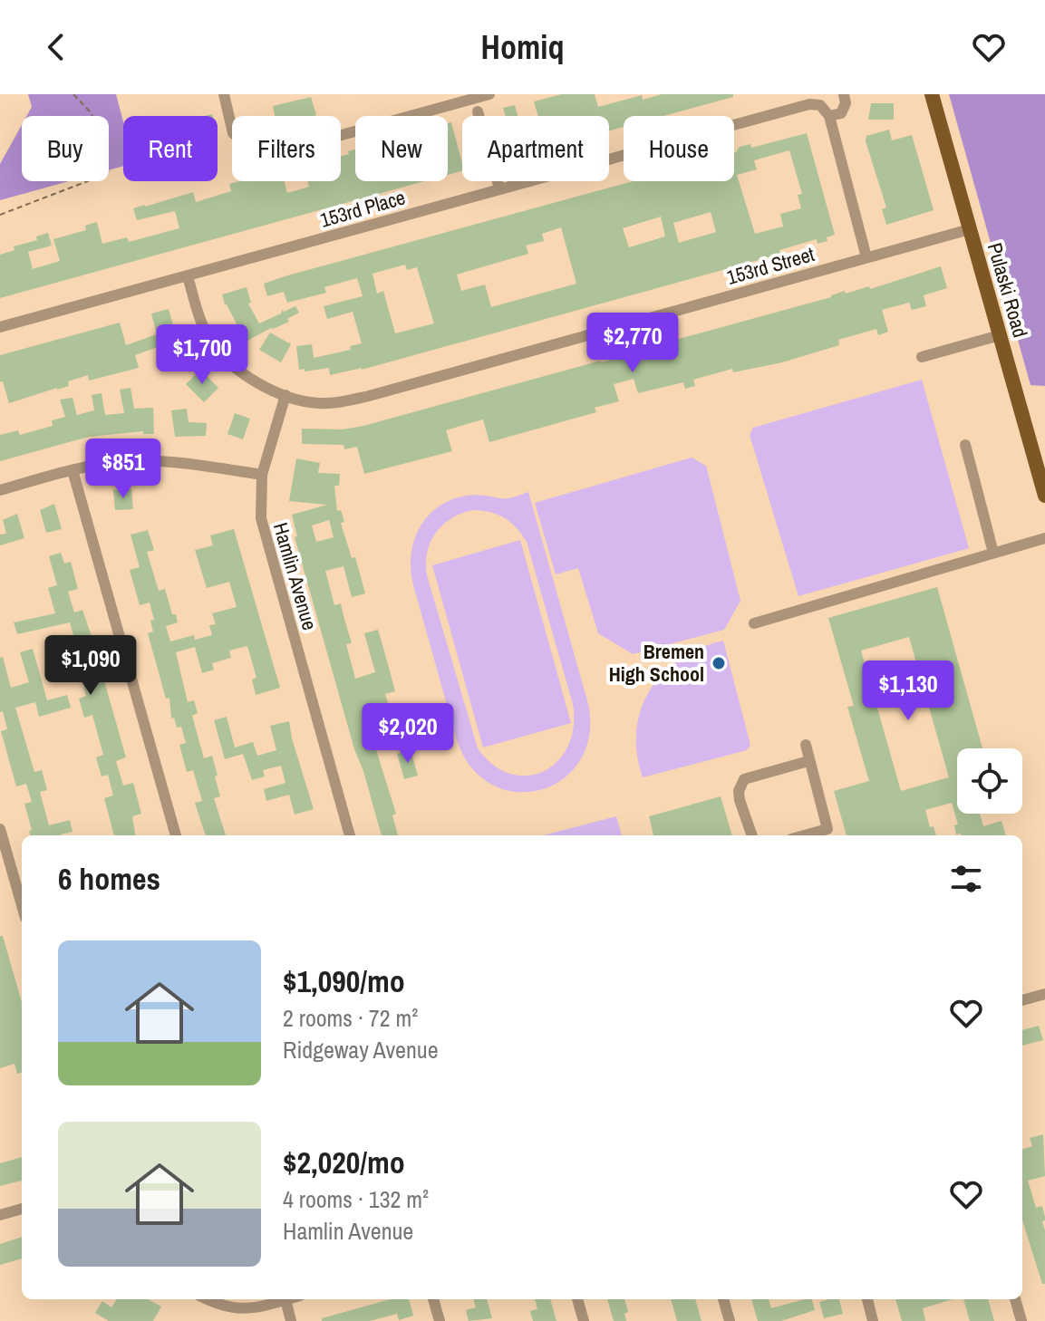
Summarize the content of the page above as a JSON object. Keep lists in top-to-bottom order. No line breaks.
{"streets":{"main road":["Pulaski Road"],"street":["153rd Place","153rd Street","Hamlin Avenue"]},"crossings":[["153rd Street","Pulaski Road"],["153rd Street","Hamlin Avenue"]],"places":["Bremen High School"],"page":{"header":"Homiq","chip":["Buy","Rent","Filters","New","Apartment","House"],"price":["$2,770","$1,700","$851","$1,090","$1,130","$2,020"],"heading":"6 homes","list":[{"name":"$1,090/mo","note":"2 rooms · 72 m² · Ridgeway Avenue"},{"name":"$2,020/mo","note":"4 rooms · 132 m² · Hamlin Avenue"}]}}
